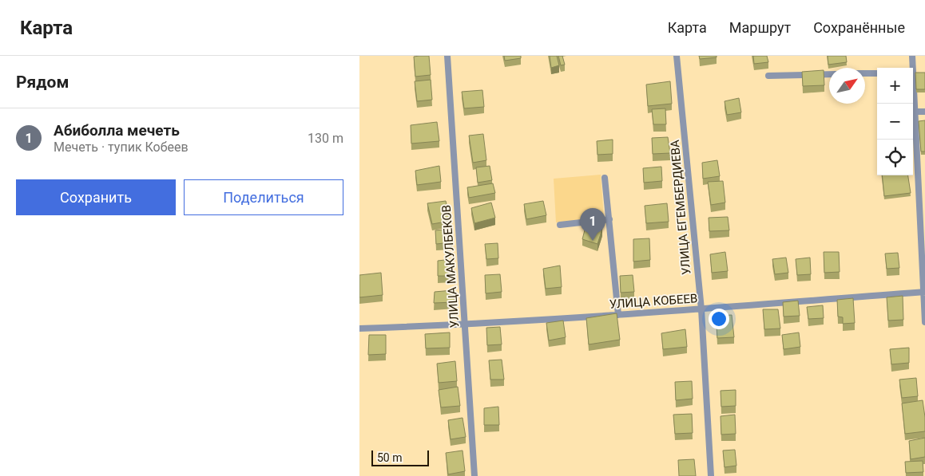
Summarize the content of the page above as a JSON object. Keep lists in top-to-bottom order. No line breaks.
{"streets":{"street":["УЛИЦА ЕГЕМБЕРДИЕВА","УЛИЦА МАКУЛБЕКОВ","УЛИЦА КОБЕЕВ"]},"crossings":[["УЛИЦА ЕГЕМБЕРДИЕВА","УЛИЦА КОБЕЕВ"],["УЛИЦА МАКУЛБЕКОВ","УЛИЦА КОБЕЕВ"]],"scale_bar":"50 m","north":"top right","page":{"header":"Карта","nav":["Карта","Маршрут","Сохранённые"],"heading":"Рядом","map_buttons":["+","−"],"list":[{"mark":"1","name":"Абиболла мечеть","note":"Мечеть · тупик Кобеев","value":"130 m"}],"buttons":["Сохранить","Поделиться"],"pins":"1","scale":"50 m"}}
